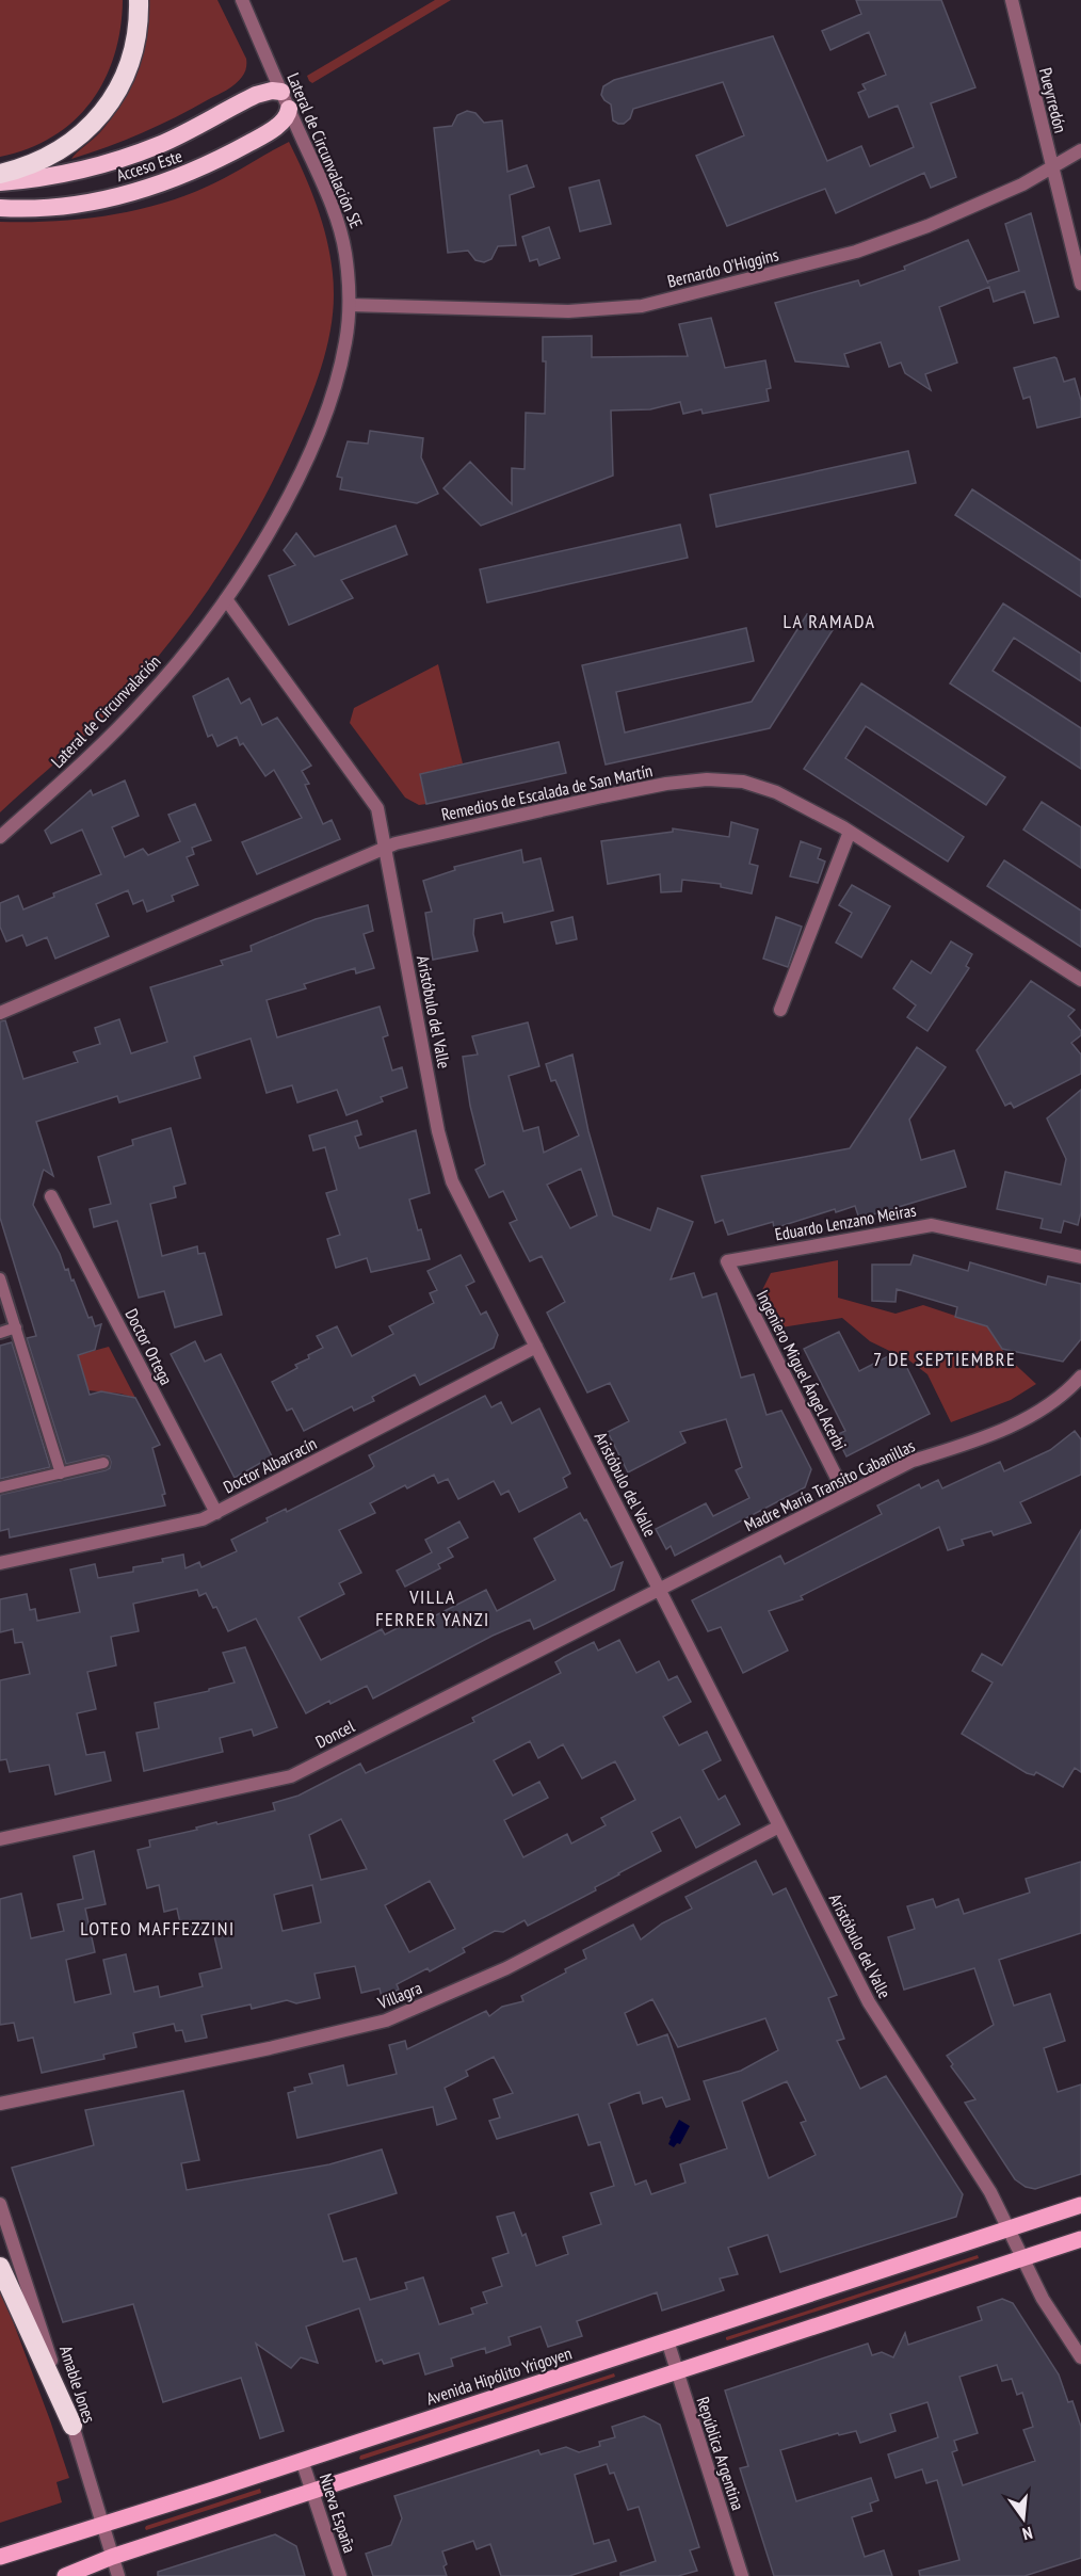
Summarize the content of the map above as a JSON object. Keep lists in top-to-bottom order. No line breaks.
{"streets":{"highway":["Acceso Este"],"main road":["Avenida Hipólito Yrigoyen"],"street":["Pueyrredón","Lateral de Circunvalación SE","Bernardo O'Higgins","Lateral de Circunvalación","Remedios de Escalada de San Martín","Aristóbulo del Valle","Eduardo Lenzano Meiras","Doctor Ortega","Ingeniero Miguel Ángel Acerbi","Doctor Albarracín","Madre María Transito Cabanillas","Doncel","Villagra","Amable Jones","República Argentina","Nueva España"]},"crossings":[["Pueyrredón","Bernardo O'Higgins"],["Lateral de Circunvalación SE","Acceso Este"],["Lateral de Circunvalación SE","Bernardo O'Higgins"],["Lateral de Circunvalación SE","Lateral de Circunvalación"],["Lateral de Circunvalación SE","Aristóbulo del Valle"],["Lateral de Circunvalación","Aristóbulo del Valle"],["Remedios de Escalada de San Martín","Aristóbulo del Valle"],["Aristóbulo del Valle","Doctor Albarracín"],["Aristóbulo del Valle","Madre María Transito Cabanillas"],["Aristóbulo del Valle","Doncel"],["Aristóbulo del Valle","Villagra"],["Aristóbulo del Valle","Avenida Hipólito Yrigoyen"],["Eduardo Lenzano Meiras","Ingeniero Miguel Ángel Acerbi"],["Doctor Ortega","Doctor Albarracín"],["Ingeniero Miguel Ángel Acerbi","Madre María Transito Cabanillas"],["Madre María Transito Cabanillas","Doncel"],["Avenida Hipólito Yrigoyen","Amable Jones"],["Avenida Hipólito Yrigoyen","República Argentina"],["Avenida Hipólito Yrigoyen","Nueva España"]],"districts":["LA RAMADA","7 DE SEPTIEMBRE","VILLA FERRER YANZI","LOTEO MAFFEZZINI"],"north":"bottom"}
